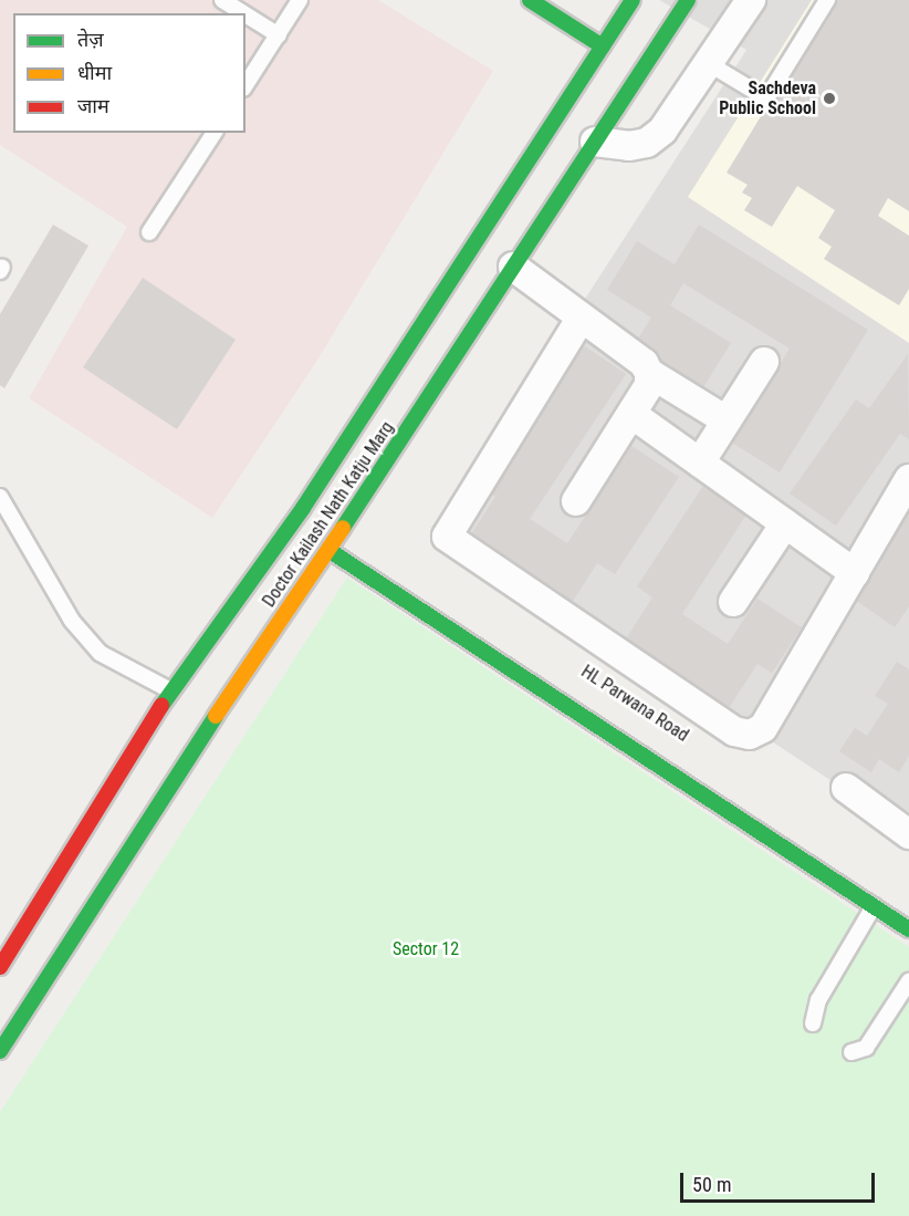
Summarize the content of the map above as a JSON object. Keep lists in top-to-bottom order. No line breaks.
{"streets":{"main road":["Doctor Kailash Nath Katju Marg"]},"parks":["Sector 12"],"places":["Sachdeva Public School"],"legend":["तेज़","धीमा","जाम"],"scale_bar":"50 m"}
